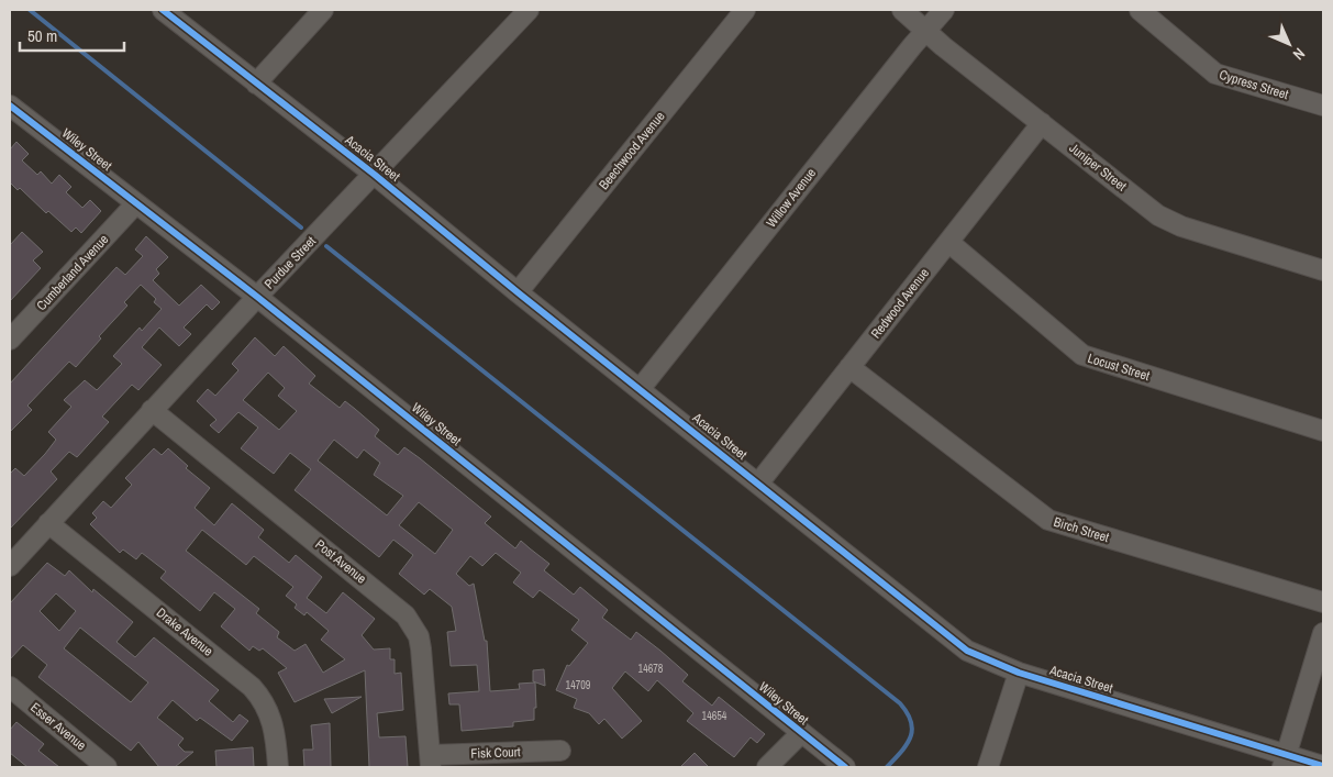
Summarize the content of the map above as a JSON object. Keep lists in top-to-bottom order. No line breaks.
{"streets":{"street":["Cypress Street","Wiley Street","Beechwood Avenue","Acacia Street","Juniper Street","Willow Avenue","Purdue Street","Cumberland Avenue","Redwood Avenue","Locust Street","Birch Street","Post Avenue","Drake Avenue","Esser Avenue","Fisk Court"]},"crossings":[["Wiley Street","Purdue Street"],["Wiley Street","Cumberland Avenue"],["Beechwood Avenue","Acacia Street"],["Acacia Street","Willow Avenue"],["Acacia Street","Purdue Street"],["Acacia Street","Redwood Avenue"],["Juniper Street","Willow Avenue"],["Juniper Street","Redwood Avenue"],["Purdue Street","Post Avenue"],["Purdue Street","Drake Avenue"],["Redwood Avenue","Locust Street"],["Redwood Avenue","Birch Street"],["Post Avenue","Fisk Court"]],"house_numbers":["14678","14709","14654"],"scale_bar":"50 m","north":"bottom right"}
